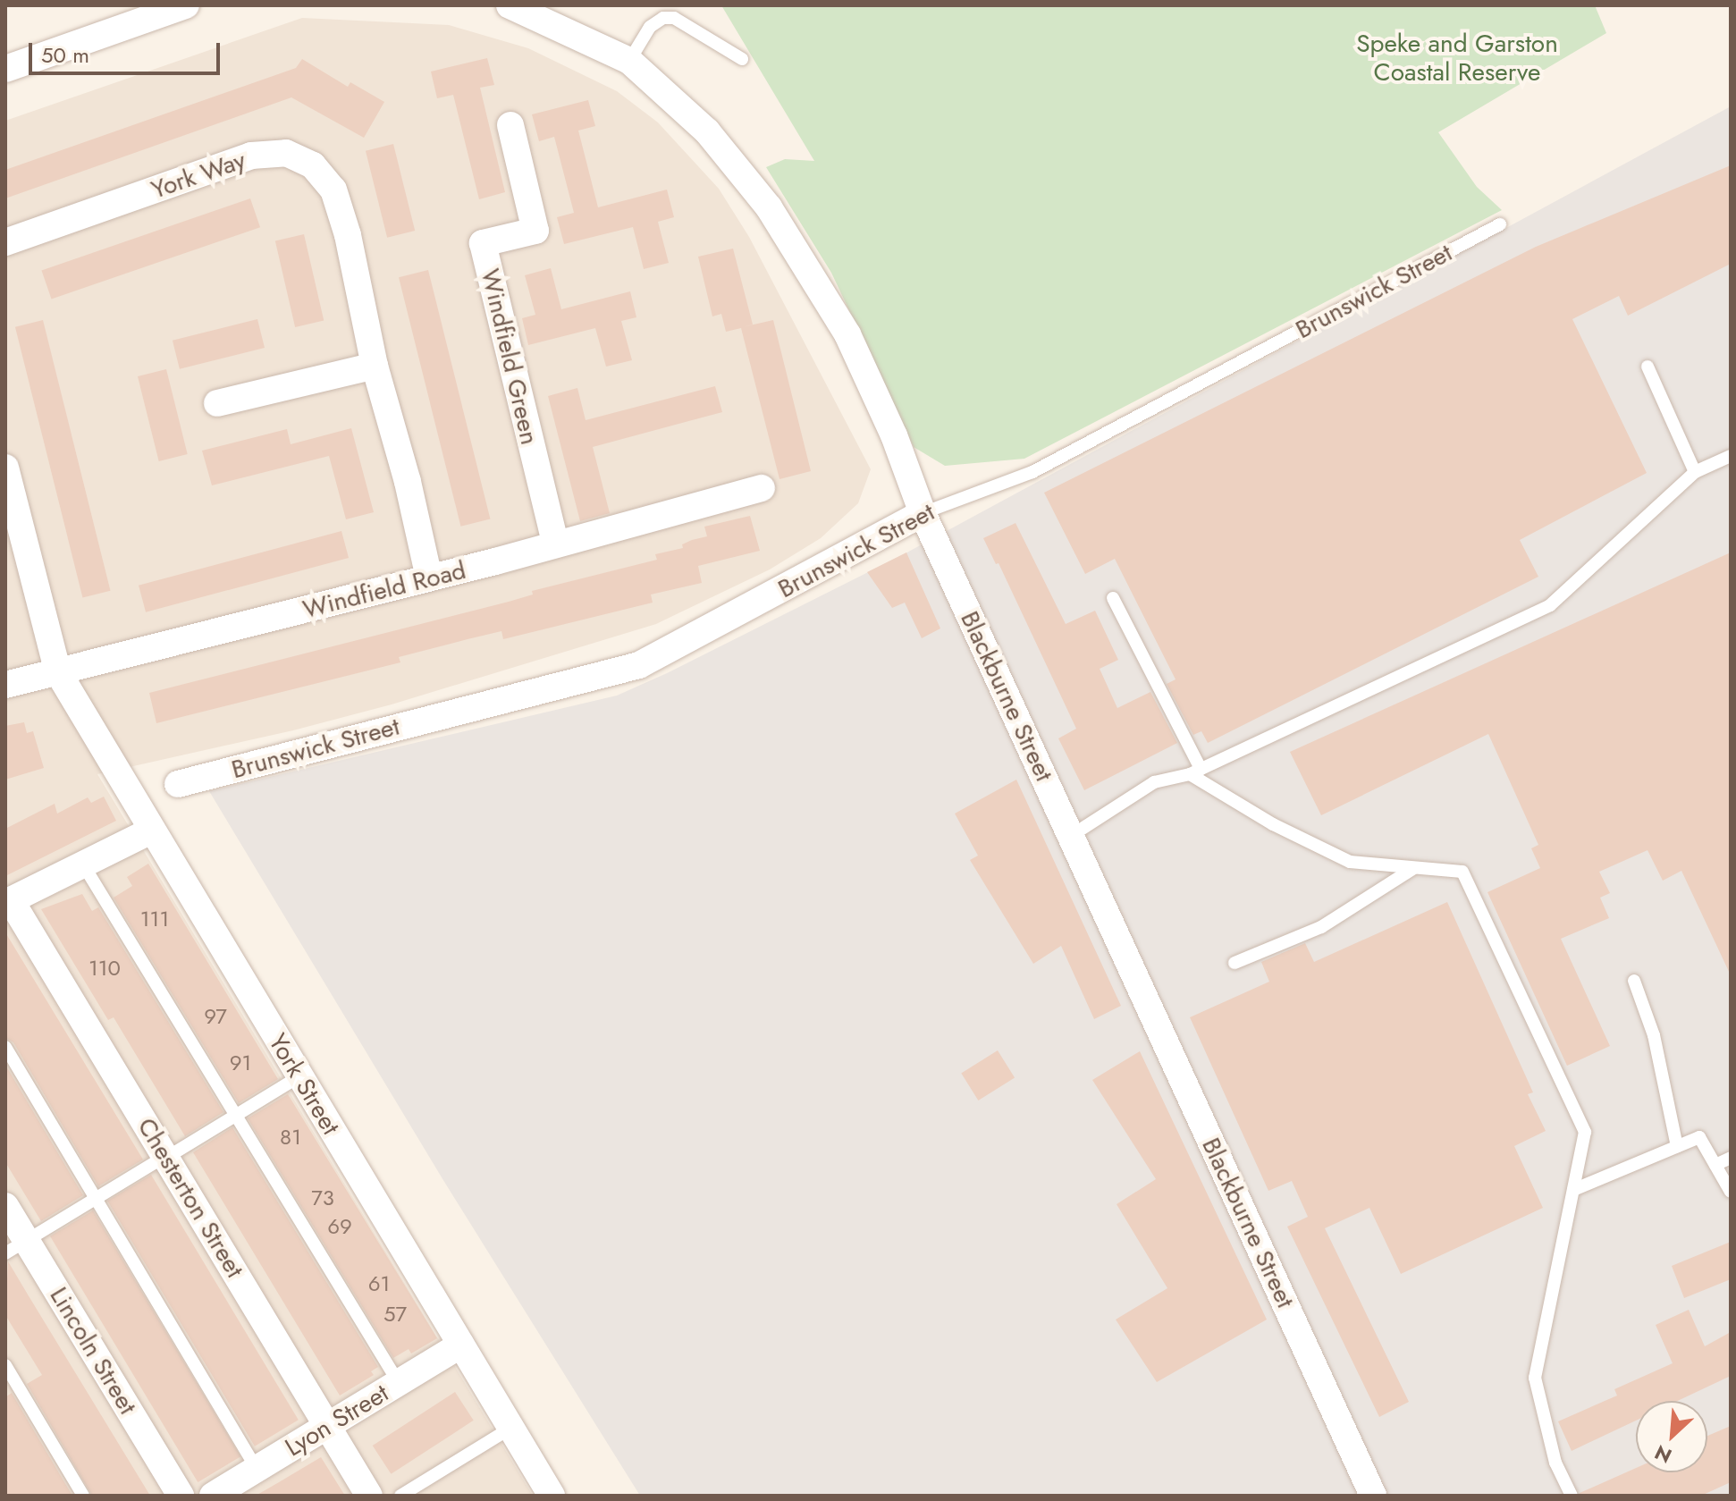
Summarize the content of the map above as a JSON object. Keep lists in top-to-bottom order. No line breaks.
{"streets":{"street":["York Way","Brunswick Street","Windfield Green","Windfield Road","Blackburne Street","York Street","Chesterton Street","Lincoln Street","Lyon Street"]},"crossings":[["York Way","Windfield Road"],["Brunswick Street","Blackburne Street"],["Windfield Green","Windfield Road"],["Windfield Road","York Street"],["York Street","Lyon Street"],["Chesterton Street","Lyon Street"]],"parks":["Speke and Garston Coastal Reserve"],"house_numbers":["111","110","97","91","81","73","69","61","57"],"scale_bar":"50 m","north":"bottom left"}
